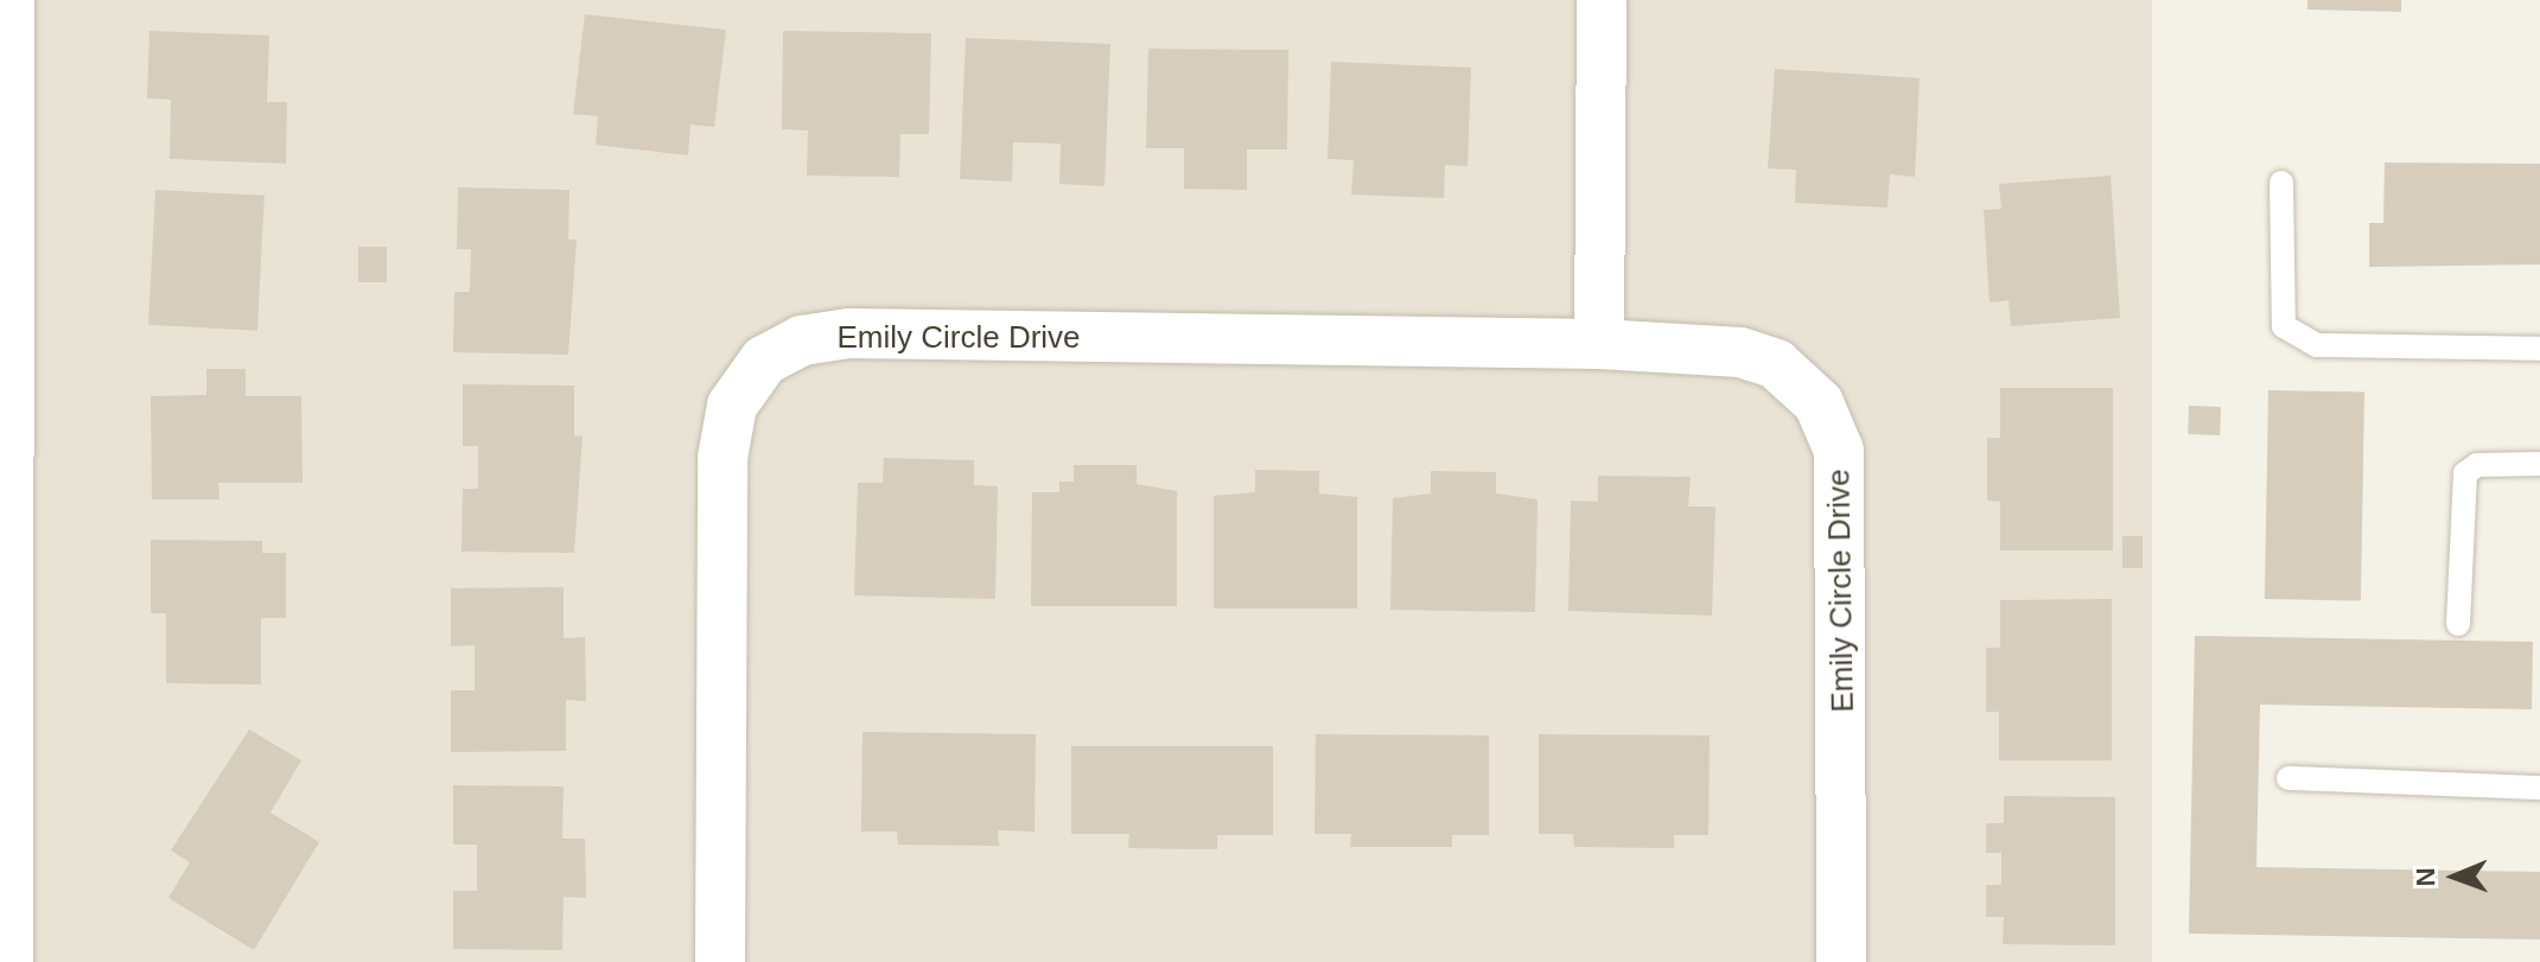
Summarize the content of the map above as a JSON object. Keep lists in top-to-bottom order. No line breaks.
{"streets":{"street":["Emily Circle Drive"]},"north":"left"}
